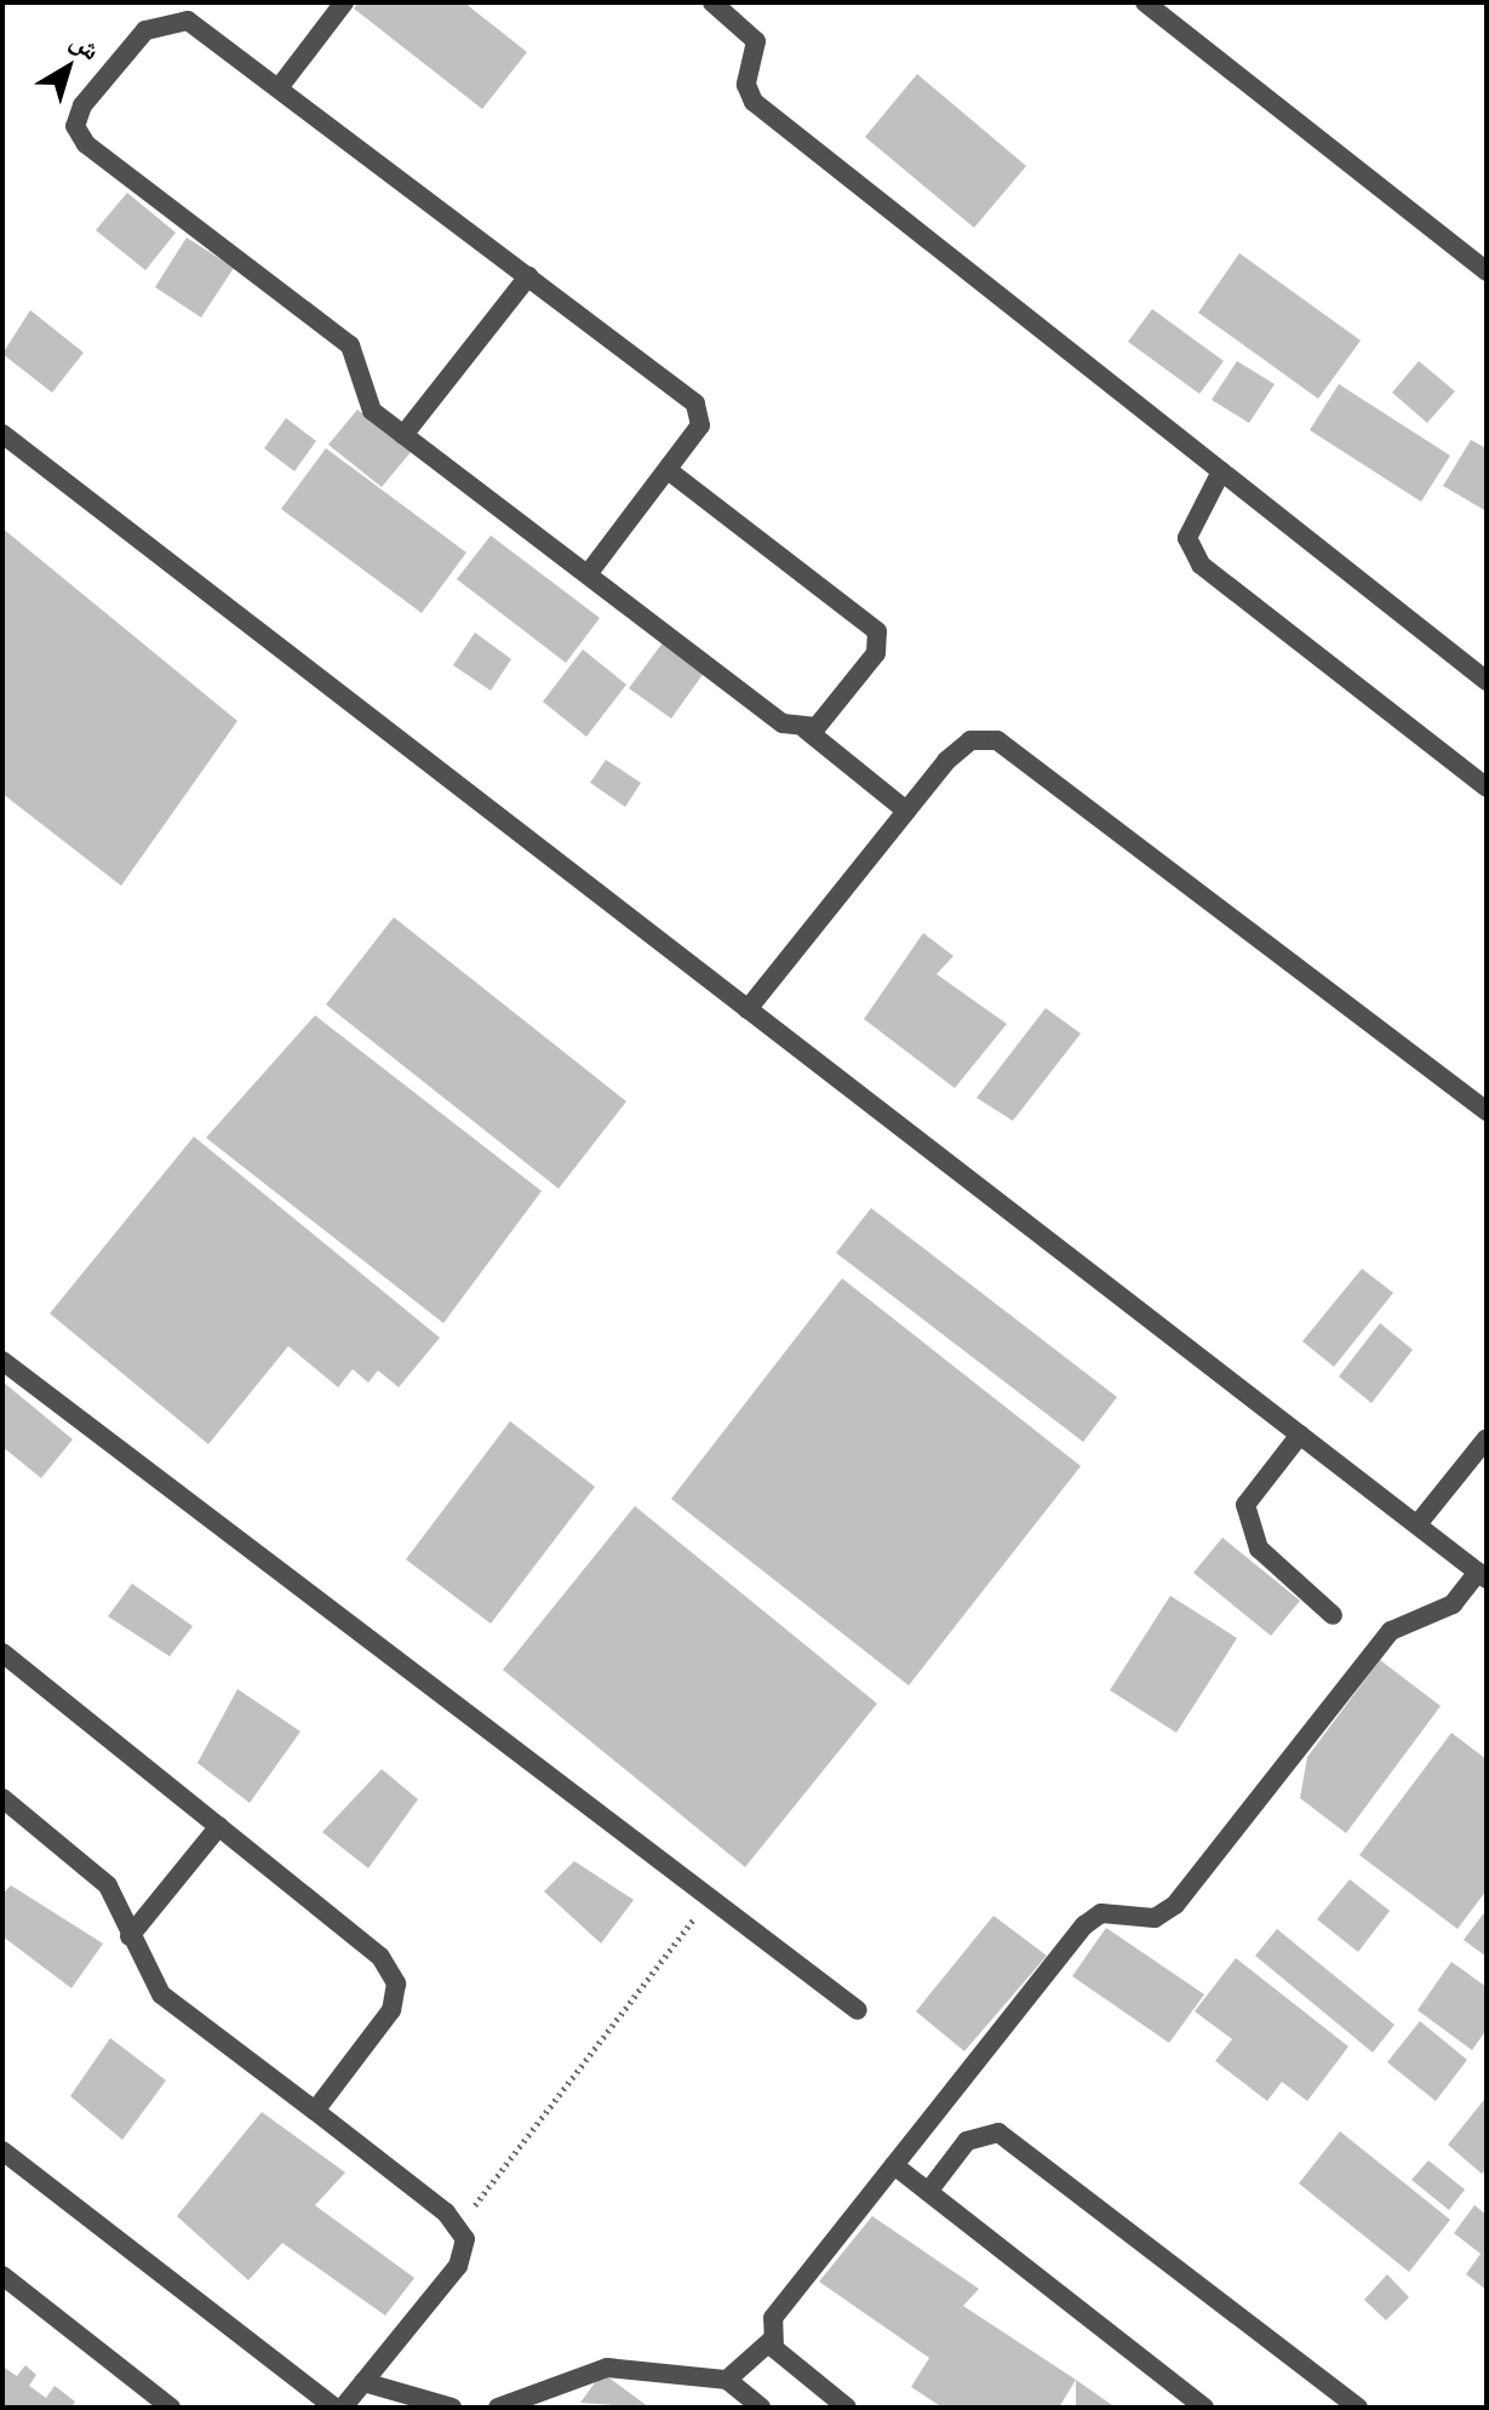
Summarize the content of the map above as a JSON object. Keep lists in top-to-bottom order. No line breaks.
{"north":"top right"}
